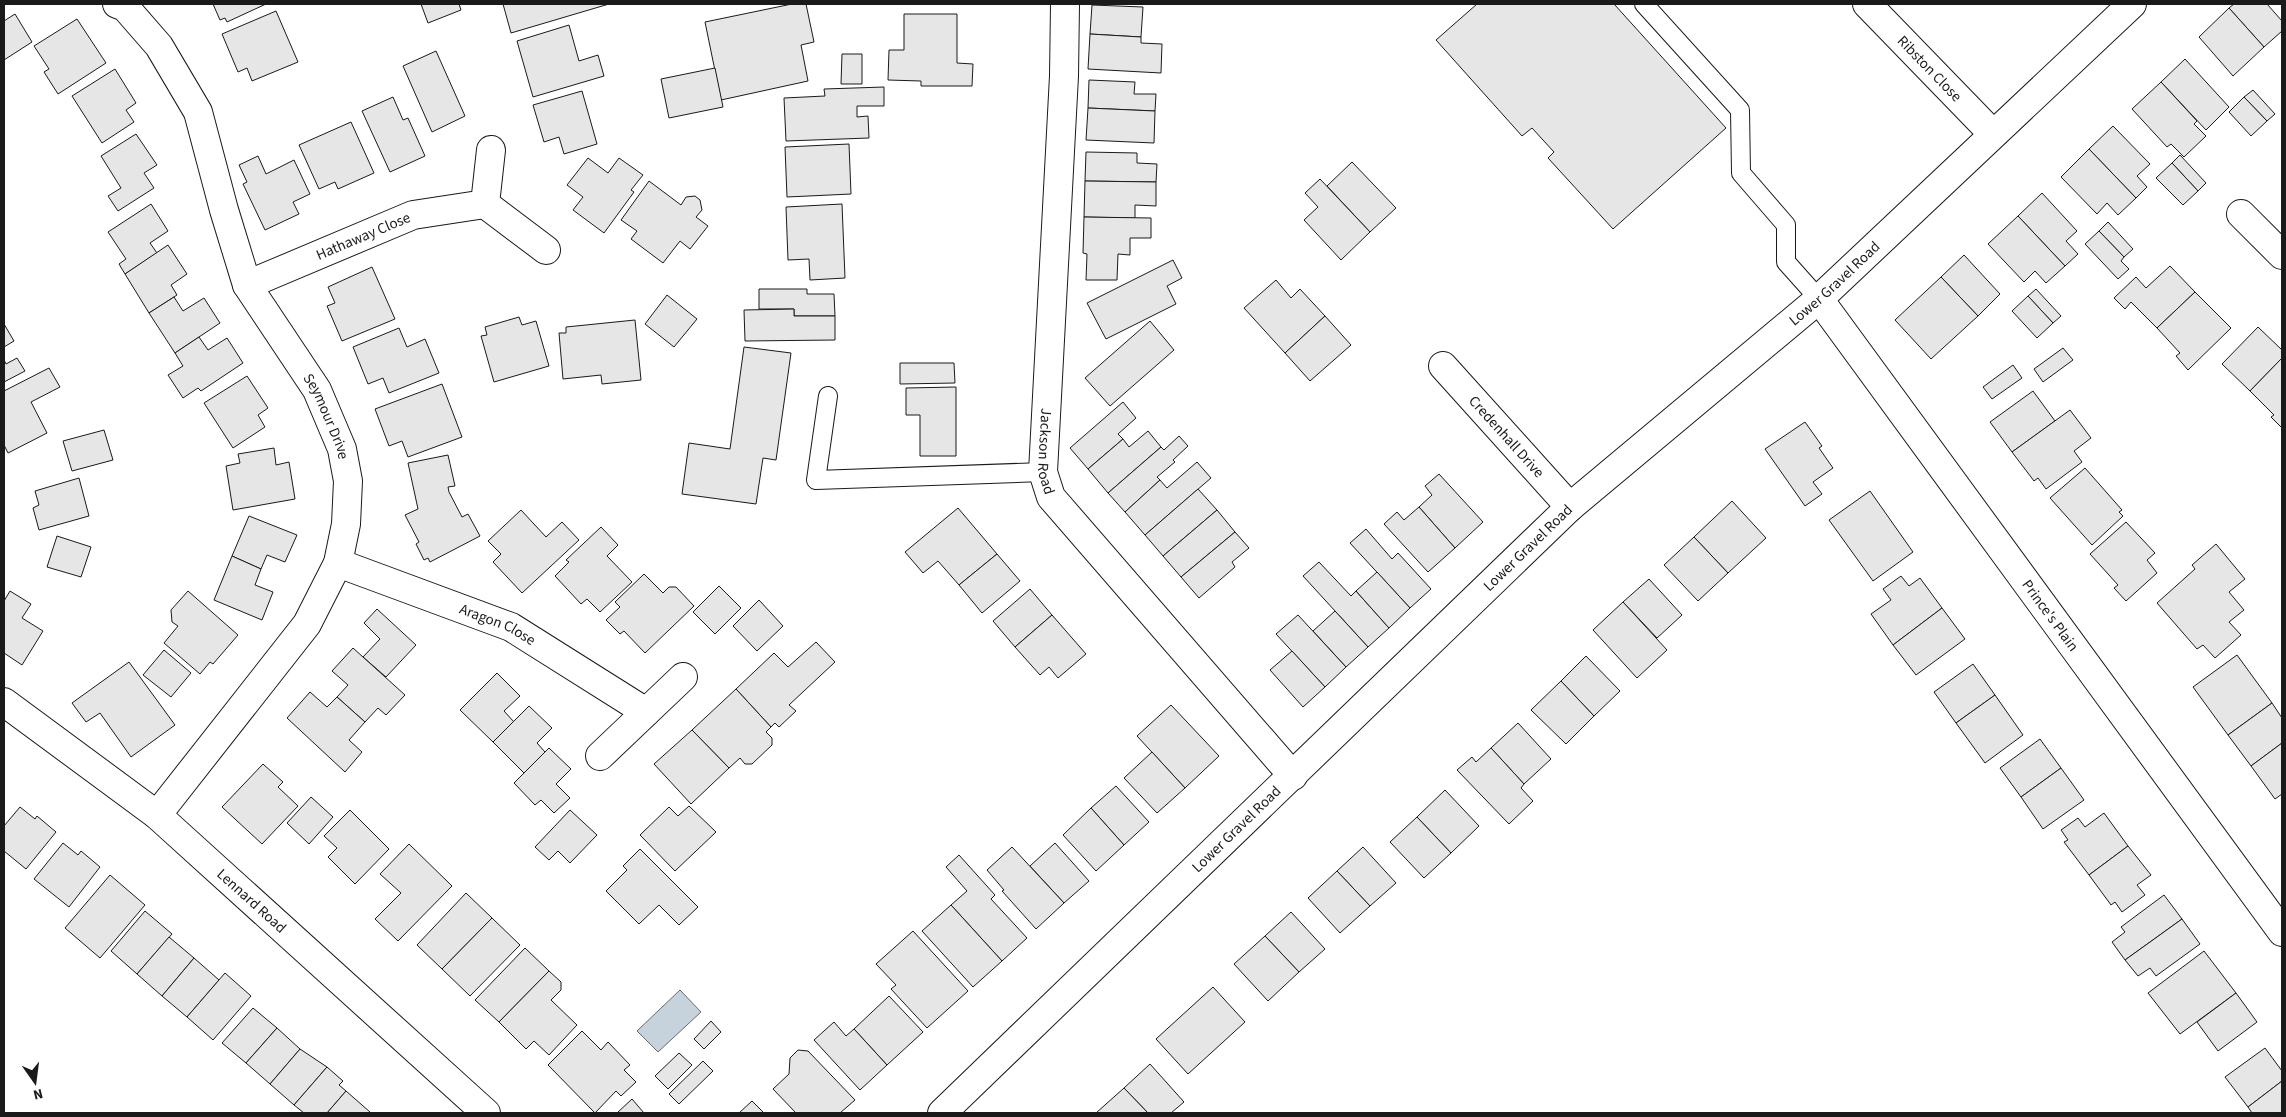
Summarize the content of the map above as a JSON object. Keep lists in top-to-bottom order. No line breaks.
{"streets":{"street":["Ribston Close","Hathaway Close","Lower Gravel Road","Seymour Drive","Credenhall Drive","Jackson Road","Prince's Plain","Aragon Close","Lennard Road"]},"crossings":[["Ribston Close","Lower Gravel Road"],["Hathaway Close","Seymour Drive"],["Lower Gravel Road","Credenhall Drive"],["Lower Gravel Road","Jackson Road"],["Lower Gravel Road","Prince's Plain"],["Seymour Drive","Aragon Close"],["Seymour Drive","Lennard Road"]],"north":"bottom"}
